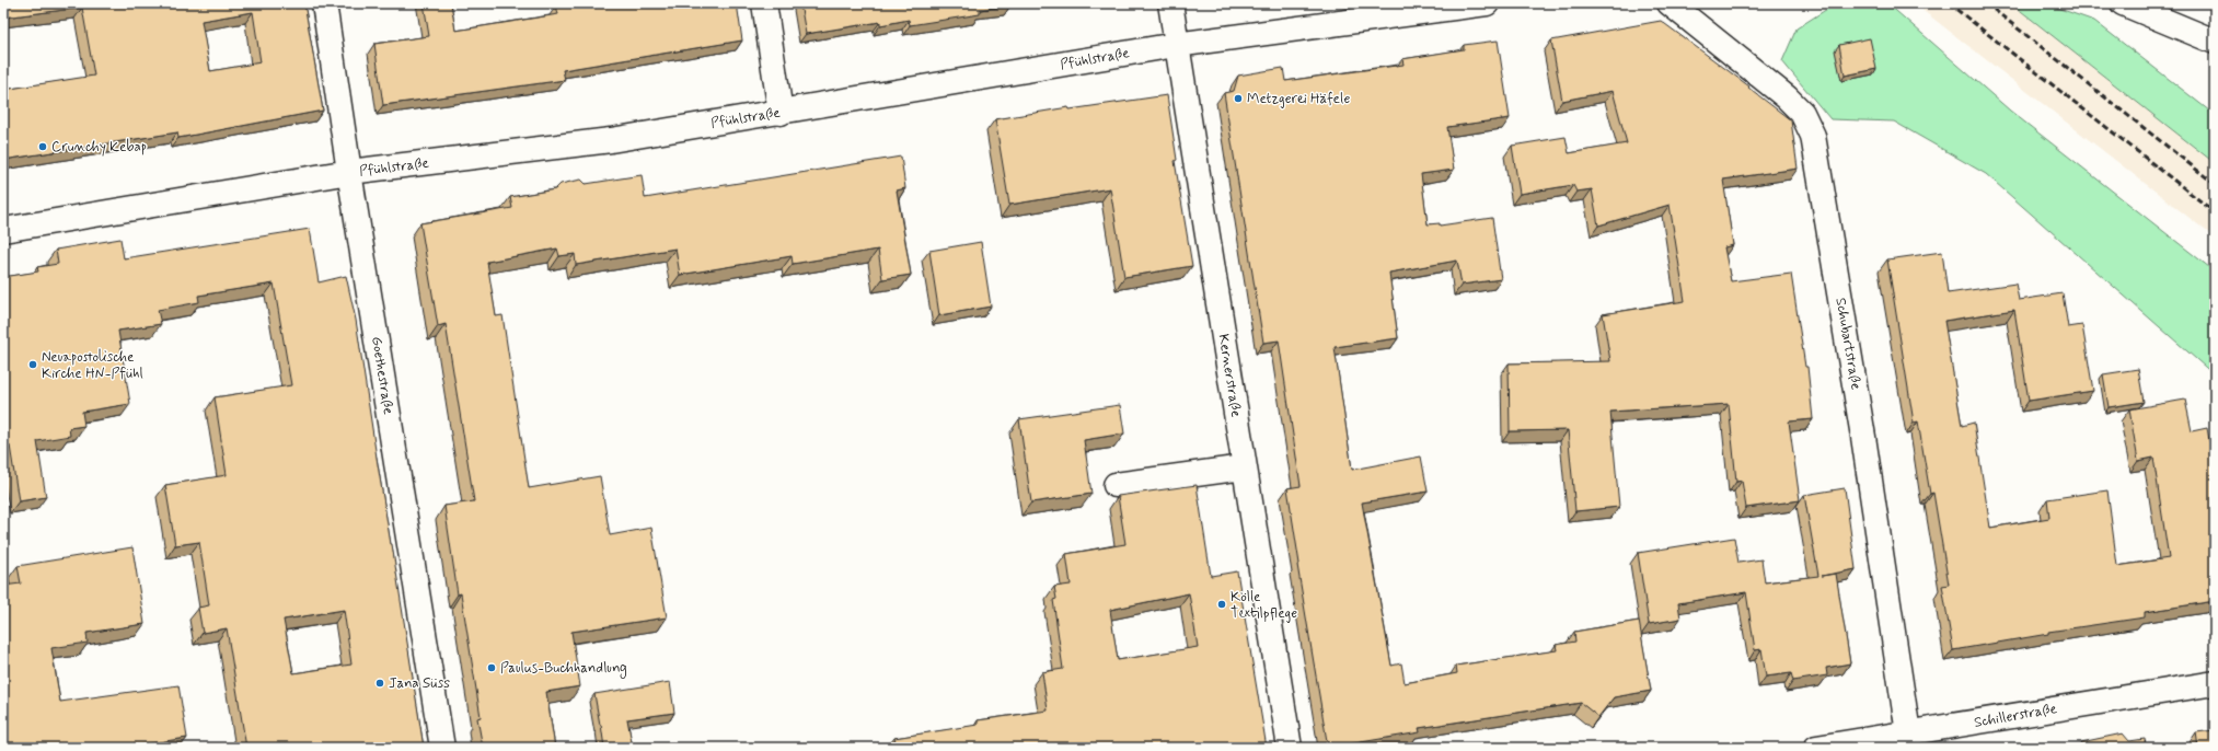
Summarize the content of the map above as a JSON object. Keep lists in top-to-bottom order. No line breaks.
{"streets":{"street":["Pfühlstraße","Schubartstraße","Goethestraße","Kernerstraße","Schillerstraße"]},"crossings":[["Pfühlstraße","Goethestraße"],["Pfühlstraße","Kernerstraße"],["Schubartstraße","Schillerstraße"]],"places":["Metzgerei Häfele","Crunchy Kebap","Neuapostolische Kirche HN-Pfühl","Kölle Textilpflege","Paulus-Buchhandlung","Jana Süss"]}
